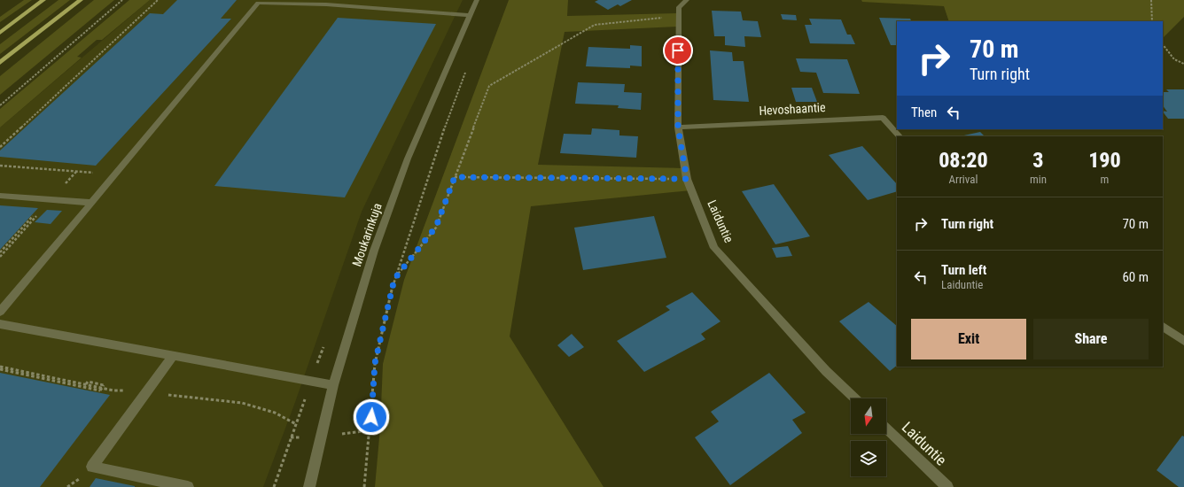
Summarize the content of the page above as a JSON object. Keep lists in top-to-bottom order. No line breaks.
{"streets":{"street":["Hevoshaantie","Laiduntie","Moukarinkuja"]},"crossings":[["Hevoshaantie","Laiduntie"]],"north":"bottom","page":{"turn":["70 m","Turn right"],"then":"Then","eta":["08:20","Arrival","3","min","190","m"],"list":[{"name":"Turn right","value":"70 m"},{"name":"Turn left","note":"Laiduntie","value":"60 m"}],"buttons":["Exit","Share"]}}
